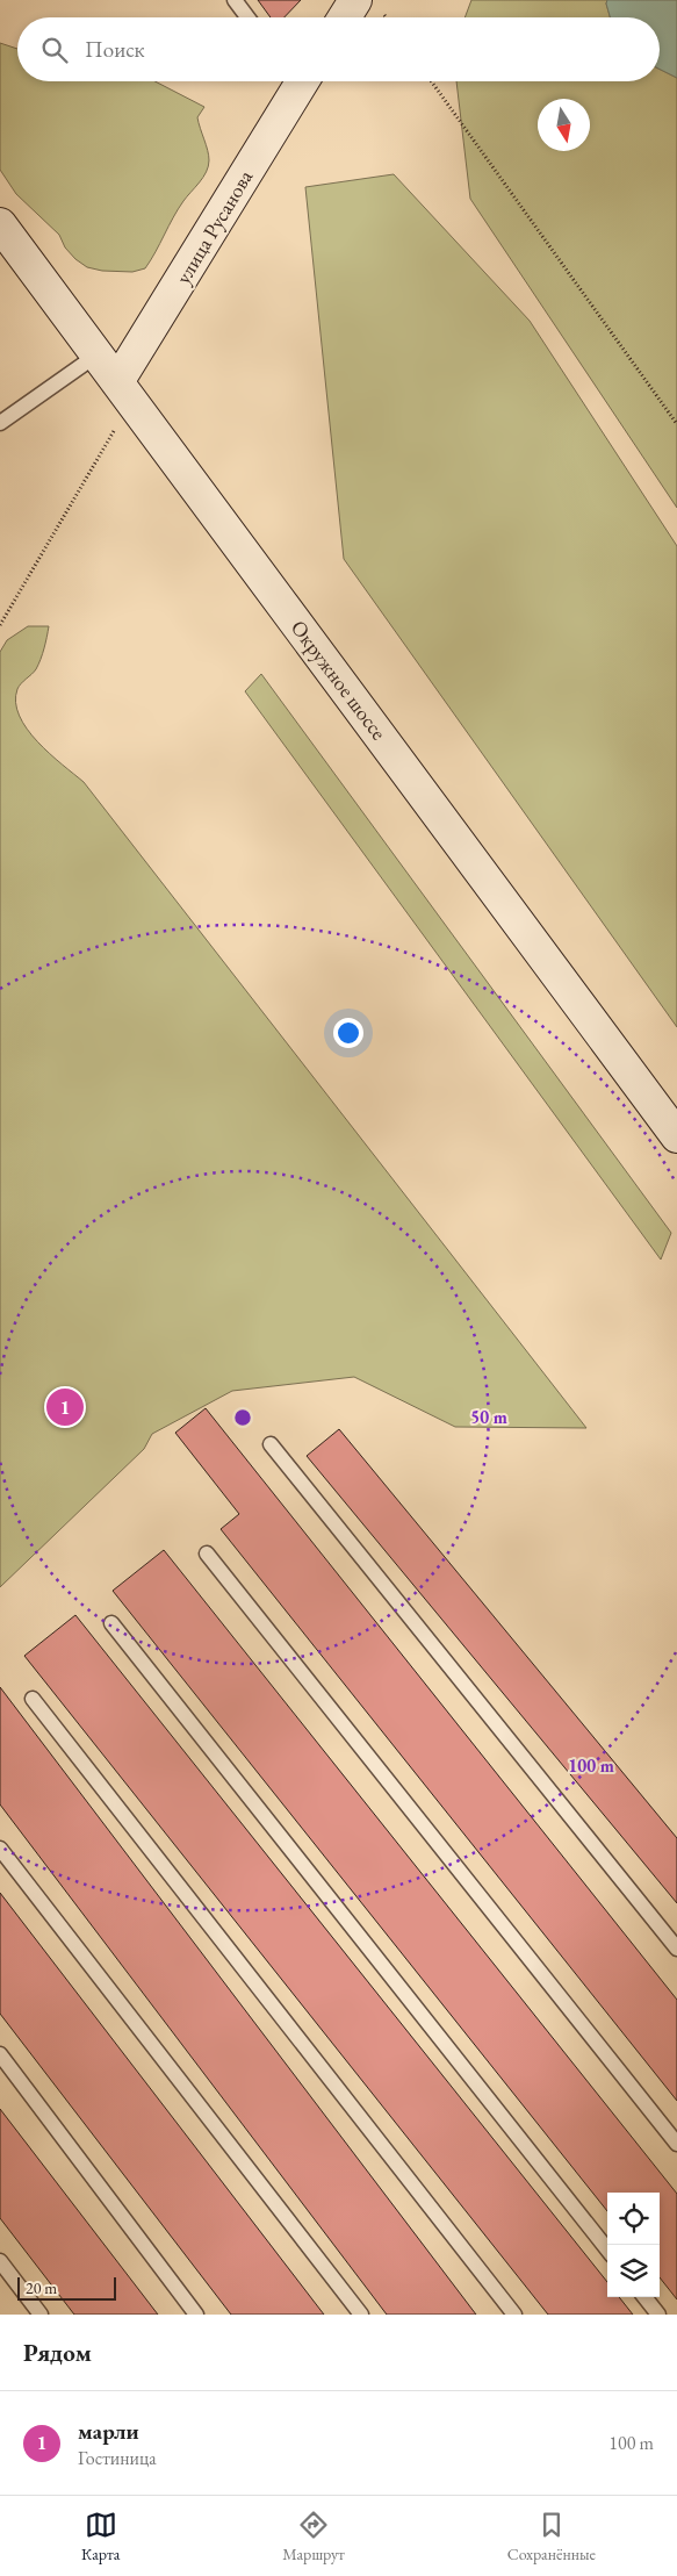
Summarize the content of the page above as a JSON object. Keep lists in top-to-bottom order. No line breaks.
{"streets":{"main road":["улица Русанова","Окружное шоссе"]},"crossings":[["улица Русанова","Окружное шоссе"]],"scale_bar":"20 m","north":"bottom","page":{"search":"Поиск","pins":"1","scale":"20 m","heading":"Рядом","list":[{"mark":"1","name":"марли","note":"Гостиница","value":"100 m"}],"nav":["Карта","Маршрут","Сохранённые"]},"rings":["50 m","100 m"]}
